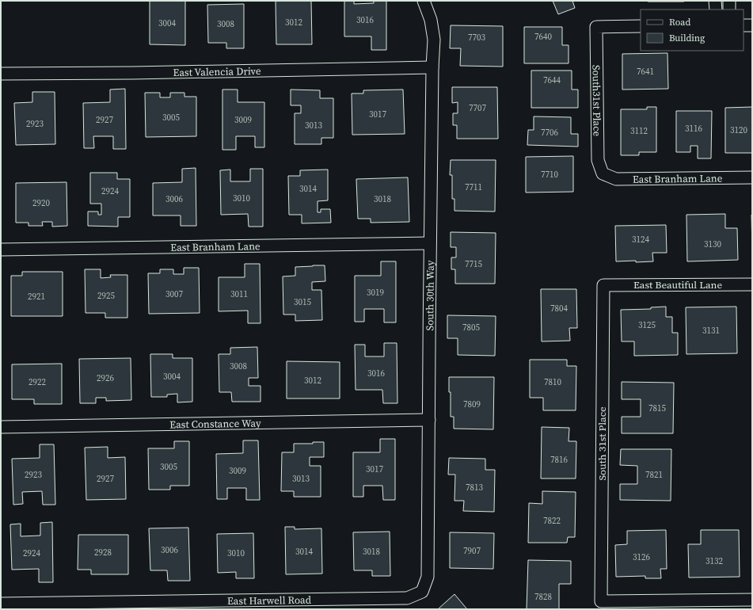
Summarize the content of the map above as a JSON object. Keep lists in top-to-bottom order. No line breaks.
{"streets":{"street":["East Valencia Drive","South31st Place","East Branham Lane","East Beautiful Lane","South 30th Way","East Constance Way","South 31st Place","East Harwell Road"]},"crossings":[["East Valencia Drive","South 30th Way"],["South31st Place","East Branham Lane"],["East Branham Lane","South 30th Way"],["East Beautiful Lane","South 31st Place"],["South 30th Way","East Constance Way"],["South 30th Way","East Harwell Road"]],"house_numbers":["3016","3012","3004","3008","7640","7703","7641","7644","7707","3017","3005","2927","3009","2923","3013","3116","3120","3112","7706","7710","7711","3014","2924","3010","3006","3018","2920","3124","3130","7715","3019","3007","3011","2925","2921","3015","7804","3125","7805","3131","3008","3016","3004","2926","3012","2922","7810","7809","7815","7816","3005","3017","3009","2923","7821","2927","3013","7813","7822","3006","7907","3014","3018","2928","2924","3010","3126","3132","7828"],"legend":["Road","Building"]}
